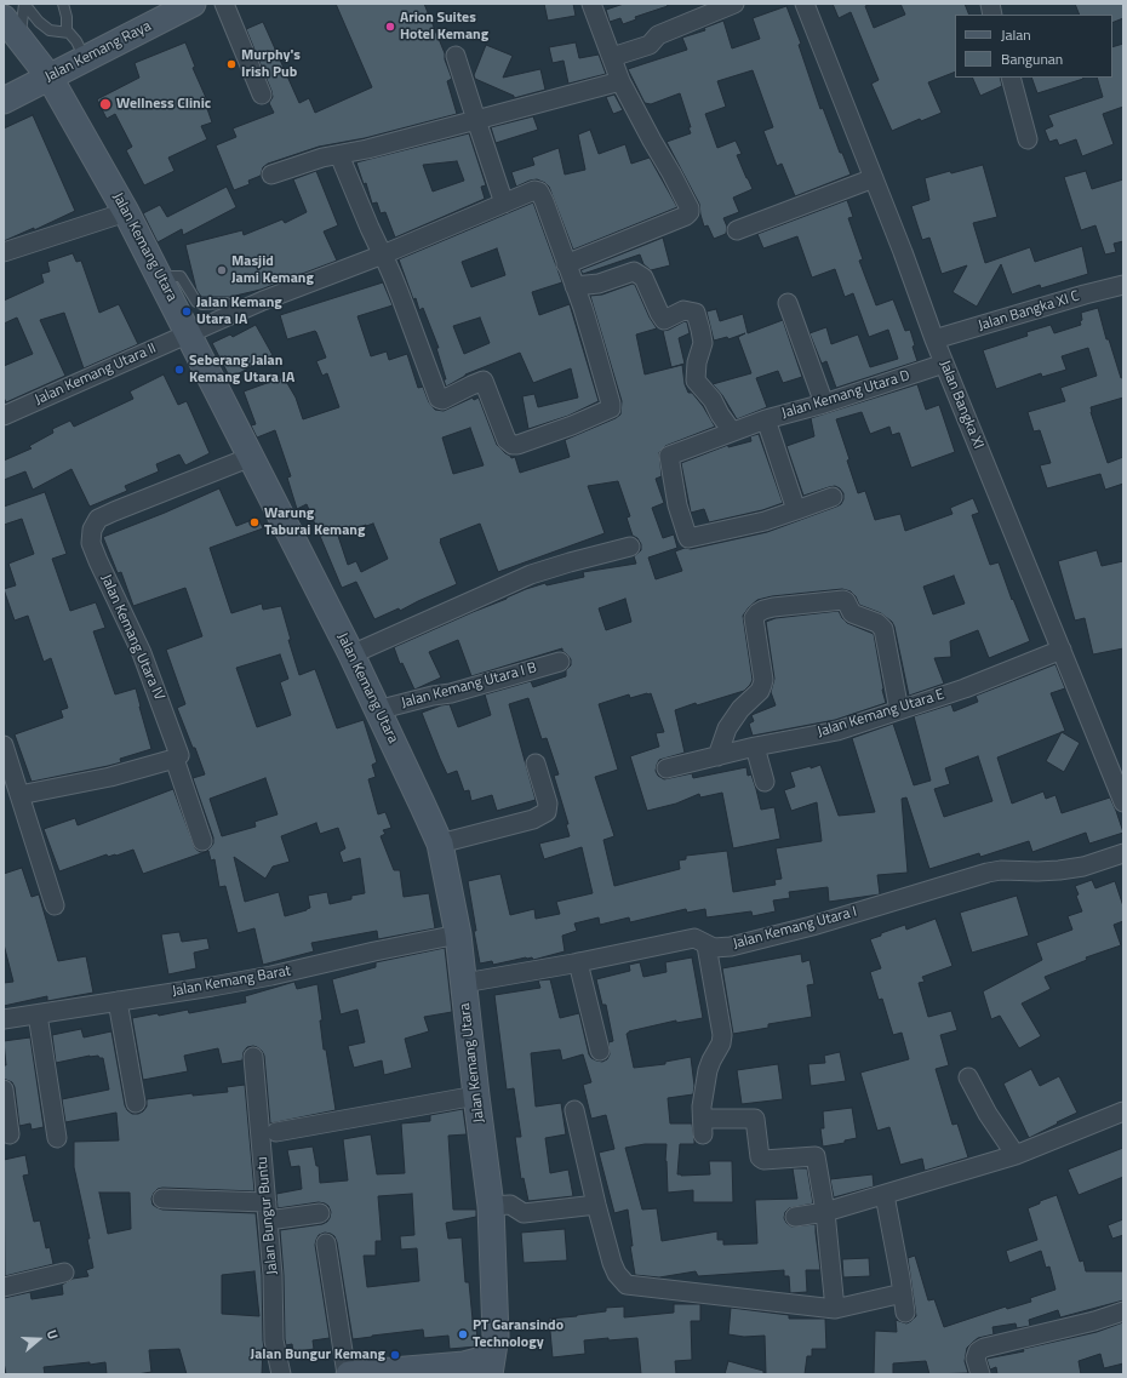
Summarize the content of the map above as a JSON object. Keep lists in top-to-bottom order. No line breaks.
{"streets":{"street":["Jalan Kemang Raya","Jalan Kemang Utara","Jalan Bangka XI C","Jalan Kemang Utara II","Jalan Kemang Utara D","Jalan Bangka XI","Jalan Kemang Utara IV","Jalan Kemang Utara I B","Jalan Kemang Utara E","Jalan Kemang Utara I","Jalan Kemang Barat","Jalan Bungur Buntu"]},"crossings":[["Jalan Kemang Raya","Jalan Kemang Utara"],["Jalan Kemang Utara","Jalan Kemang Utara II"],["Jalan Kemang Utara","Jalan Kemang Utara IV"],["Jalan Kemang Utara","Jalan Kemang Utara I B"],["Jalan Kemang Utara","Jalan Kemang Utara I"],["Jalan Kemang Utara","Jalan Kemang Barat"],["Jalan Bangka XI C","Jalan Bangka XI"],["Jalan Kemang Utara D","Jalan Bangka XI"],["Jalan Bangka XI","Jalan Kemang Utara E"]],"places":["Arion Suites Hotel Kemang","Murphy's Irish Pub","Wellness Clinic","Masjid Jami Kemang","Jalan Kemang Utara IA","Seberang Jalan Kemang Utara IA","Warung Taburai Kemang","PT Garansindo Technology","Jalan Bungur Kemang"],"legend":["Jalan","Bangunan"],"north":"right"}
